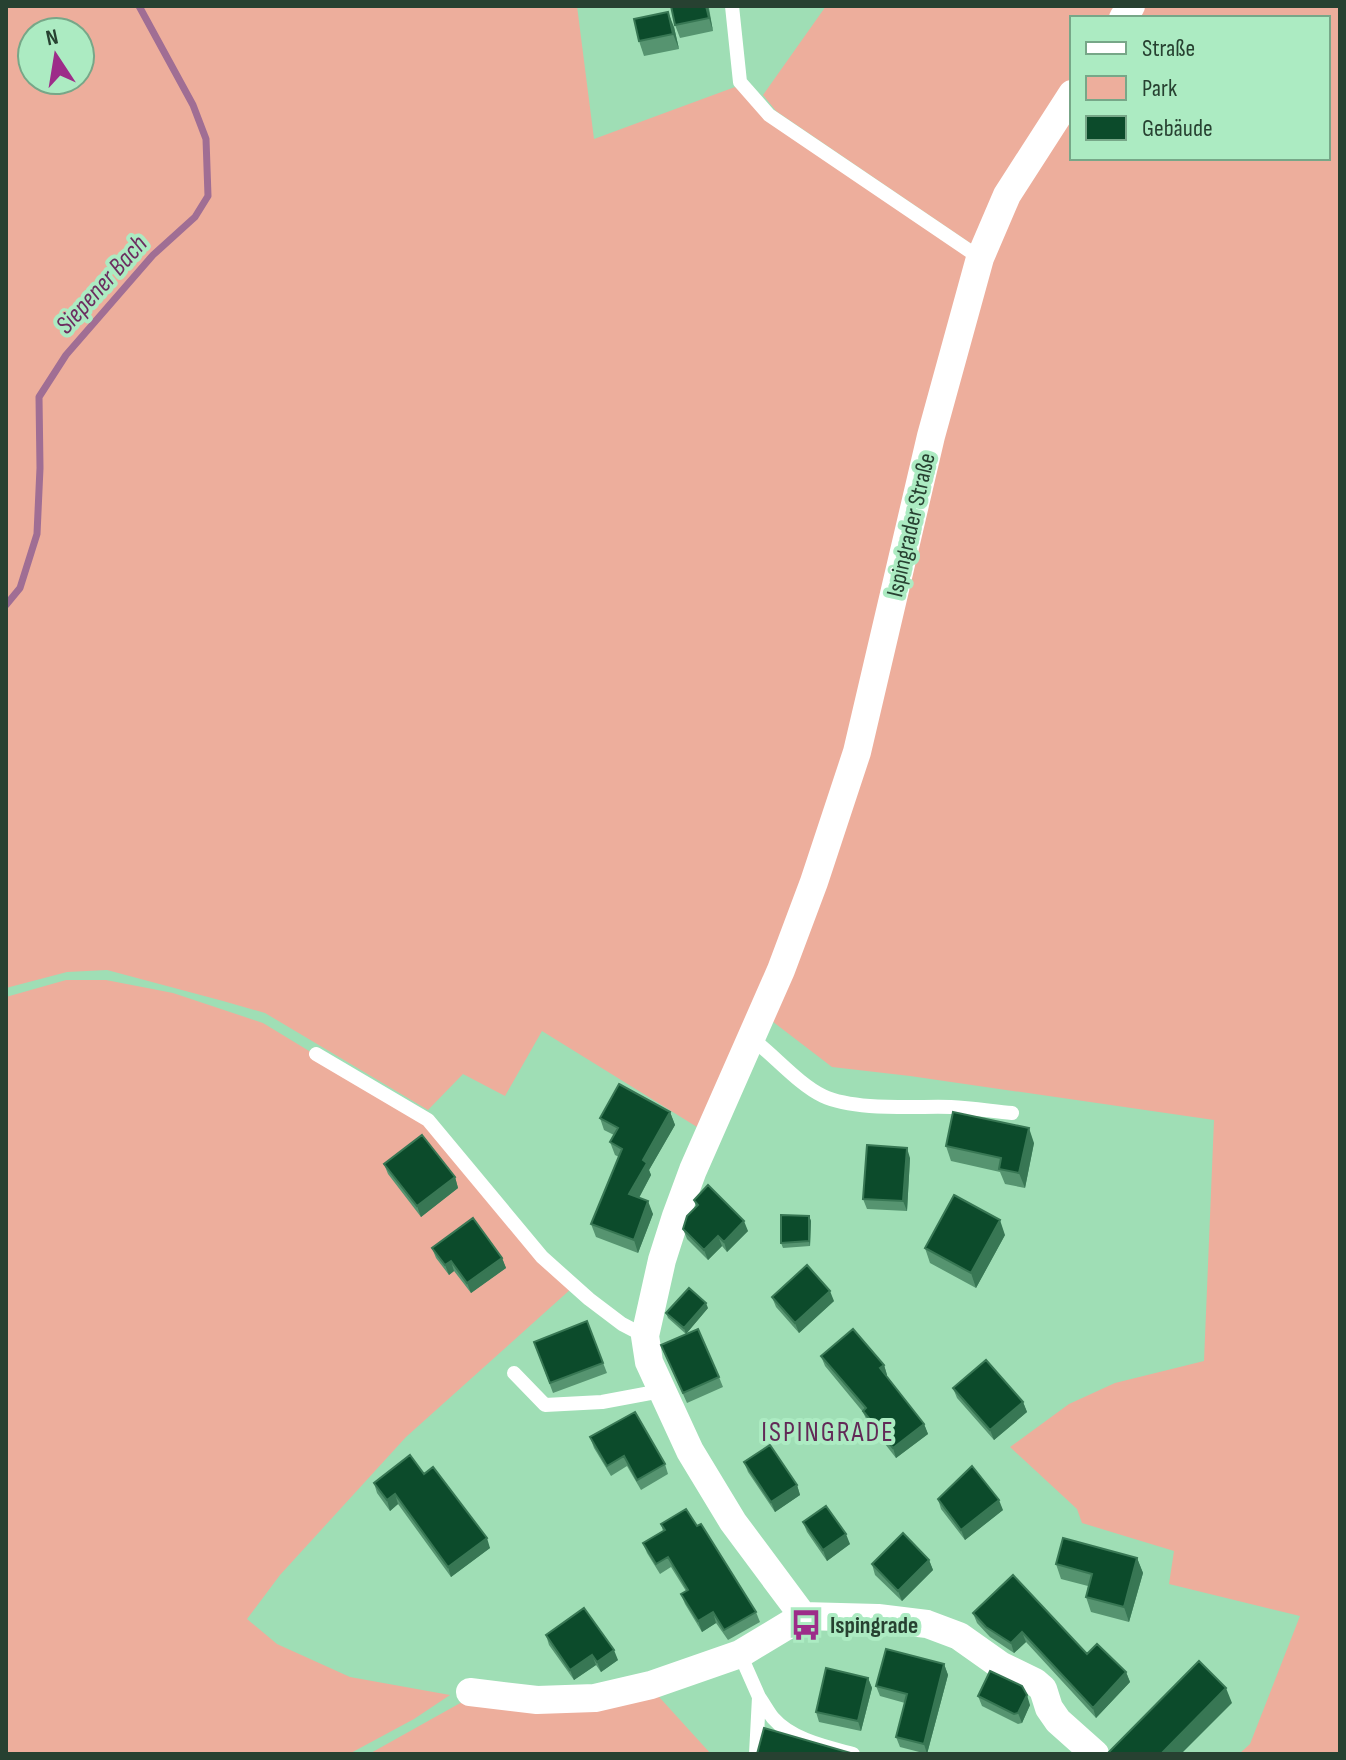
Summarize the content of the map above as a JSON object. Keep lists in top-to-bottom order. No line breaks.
{"streets":{"street":["Ispingrader Straße"]},"districts":["ISPINGRADE"],"water":["Siepener Bach"],"places":{"bus stop":["Ispingrade"]},"legend":["Straße","Park","Gebäude"],"north":"top"}
